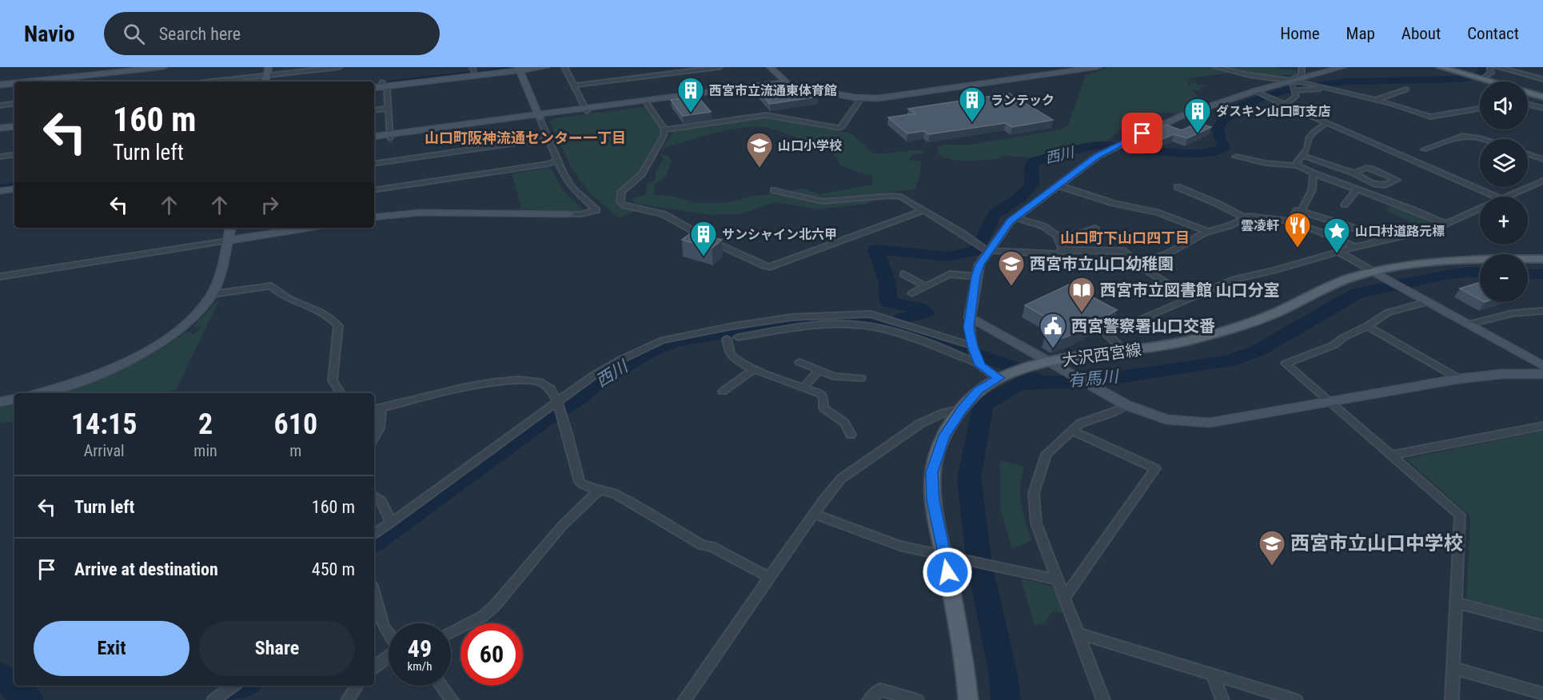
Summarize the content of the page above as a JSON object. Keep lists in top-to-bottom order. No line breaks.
{"streets":{"main road":["大沢西宮線"]},"districts":["山口町阪神流通センター一丁目","山口町下山口四丁目"],"water":["西川","有馬川"],"places":{"building":["西宮市立流通東体育館","ランテック","ダスキン山口町支店","サンシャイン北六甲"],"school or university":["山口小学校","西宮市立山口幼稚園","西宮市立山口中学校"],"restaurant":["雲凌軒"],"place":["山口村道路元標"],"library":["西宮市立図書館 山口分室"],"public building":["西宮警察署山口交番"]},"page":{"header":"Navio","search":"Search here","nav":["Home","Map","About","Contact"],"map_buttons":["+","−"],"turn":["160 m","Turn left"],"eta":["14:15","Arrival","2","min","610","m"],"list":[{"name":"Turn left","value":"160 m"},{"name":"Arrive at destination","value":"450 m"}],"buttons":["Exit","Share"],"speed":"49 km/h","limit":"60"}}
